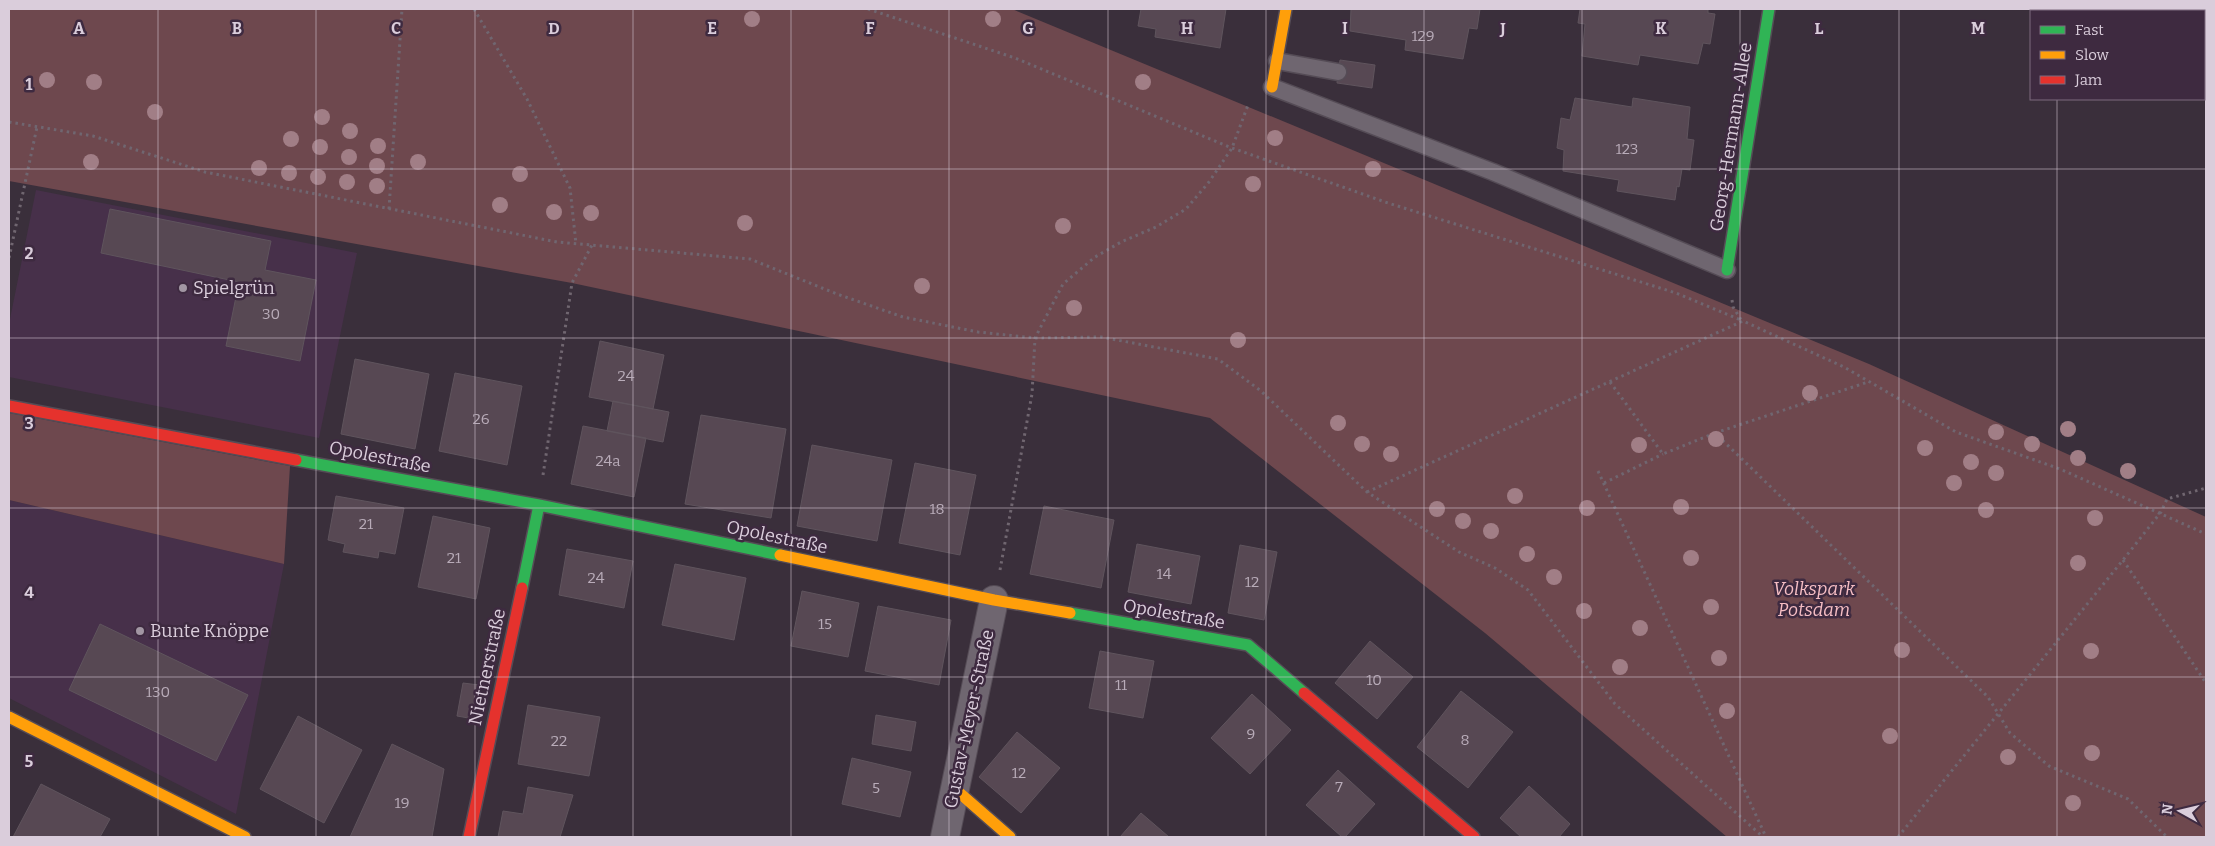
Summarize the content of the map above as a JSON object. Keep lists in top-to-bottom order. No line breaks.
{"streets":{"street":["Georg-Hermann-Allee","Opolestraße","Nietnerstraße","Gustav-Meyer-Straße"]},"crossings":[["Opolestraße","Nietnerstraße"],["Opolestraße","Gustav-Meyer-Straße"]],"parks":["Volkspark Potsdam"],"places":["Spielgrün","Bunte Knöppe"],"house_numbers":["129","123","30","24","26","24a","18","21","21","14","24","12","15","10","11","130","9","8","22","12","7","5","19"],"legend":["Fast","Slow","Jam"],"north":"left","grid":{"columns":["A","B","C","D","E","F","G","H","I","J","K","L","M"],"rows":["1","2","3","4","5"]}}
